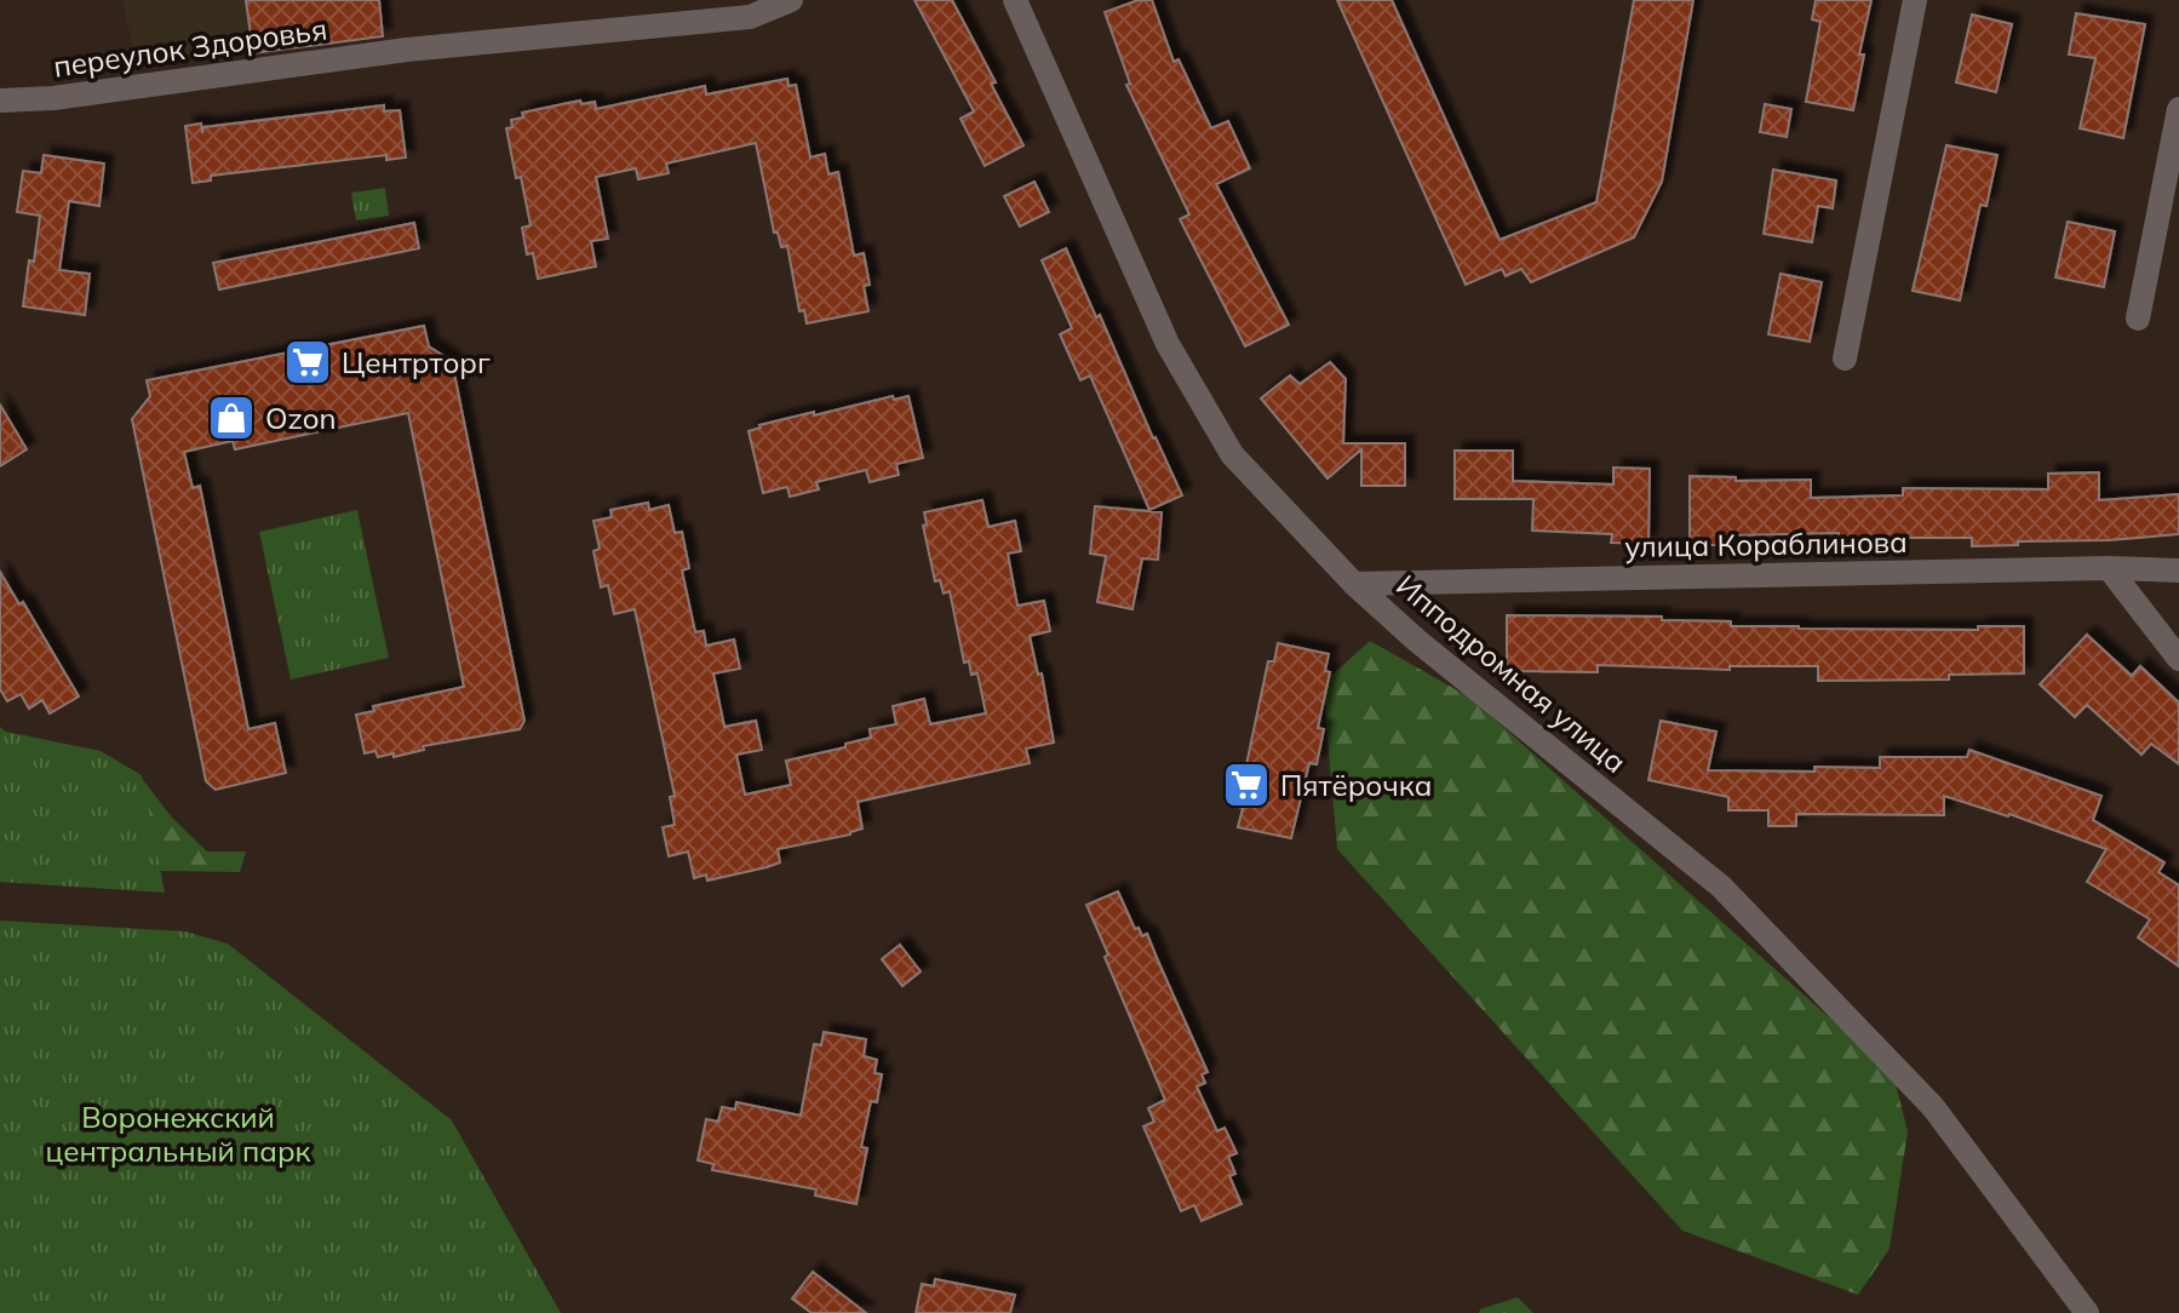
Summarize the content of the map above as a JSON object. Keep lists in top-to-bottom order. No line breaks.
{"streets":{"street":["переулок Здоровья","улица Кораблинова","Ипподромная улица"]},"crossings":[["улица Кораблинова","Ипподромная улица"]],"parks":["Воронежский центральный парк"],"places":{"supermarket":["Центрторг","Пятёрочка"],"shop":["Ozon"]}}
